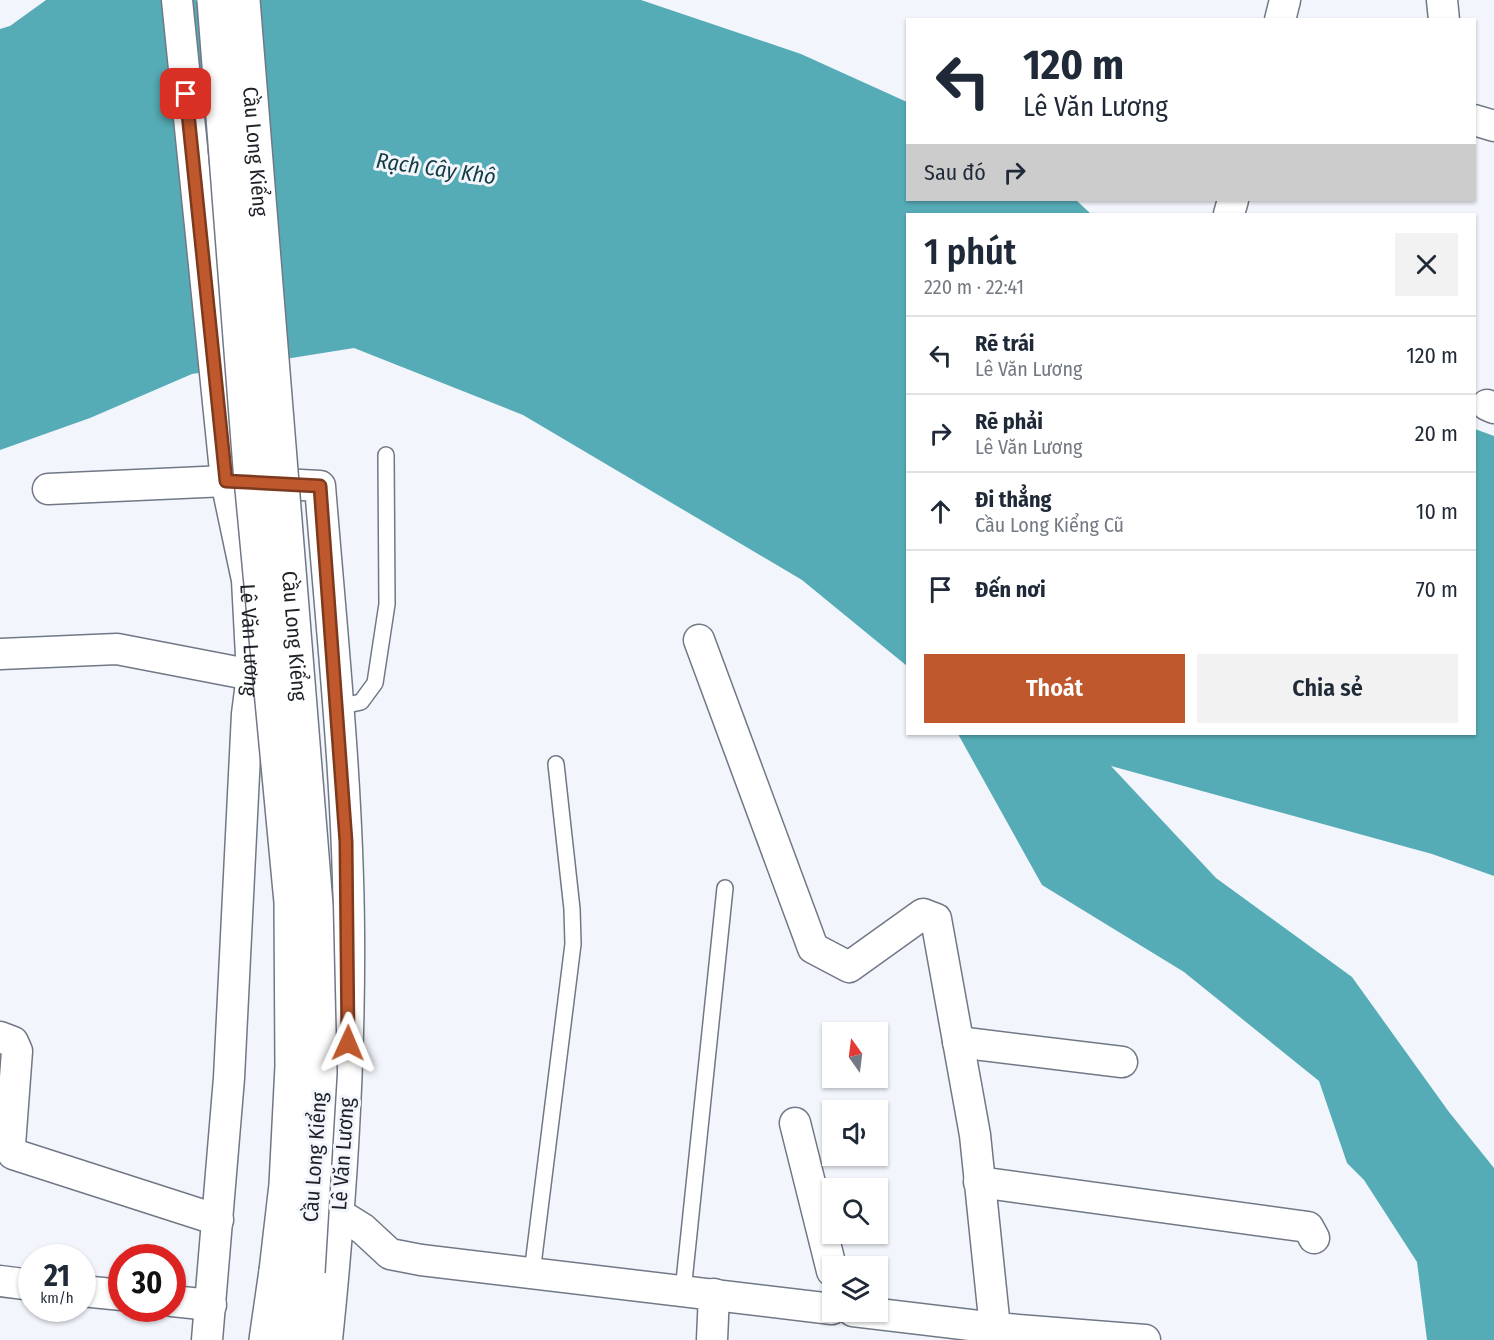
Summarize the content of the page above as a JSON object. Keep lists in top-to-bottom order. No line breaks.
{"streets":{"main road":["Cầu Long Kiểng"],"street":["Lê Văn Lương"]},"water":["Rạch Cây Khô"],"north":"top","page":{"turn":["120 m","Lê Văn Lương"],"then":"Sau đó","heading":["1 phút","220 m · 22:41"],"list":[{"name":"Rẽ trái","note":"Lê Văn Lương","value":"120 m"},{"name":"Rẽ phải","note":"Lê Văn Lương","value":"20 m"},{"name":"Đi thẳng","note":"Cầu Long Kiểng Cũ","value":"10 m"},{"name":"Đến nơi","value":"70 m"}],"buttons":["Thoát","Chia sẻ"],"speed":"21 km/h","limit":"30"}}
